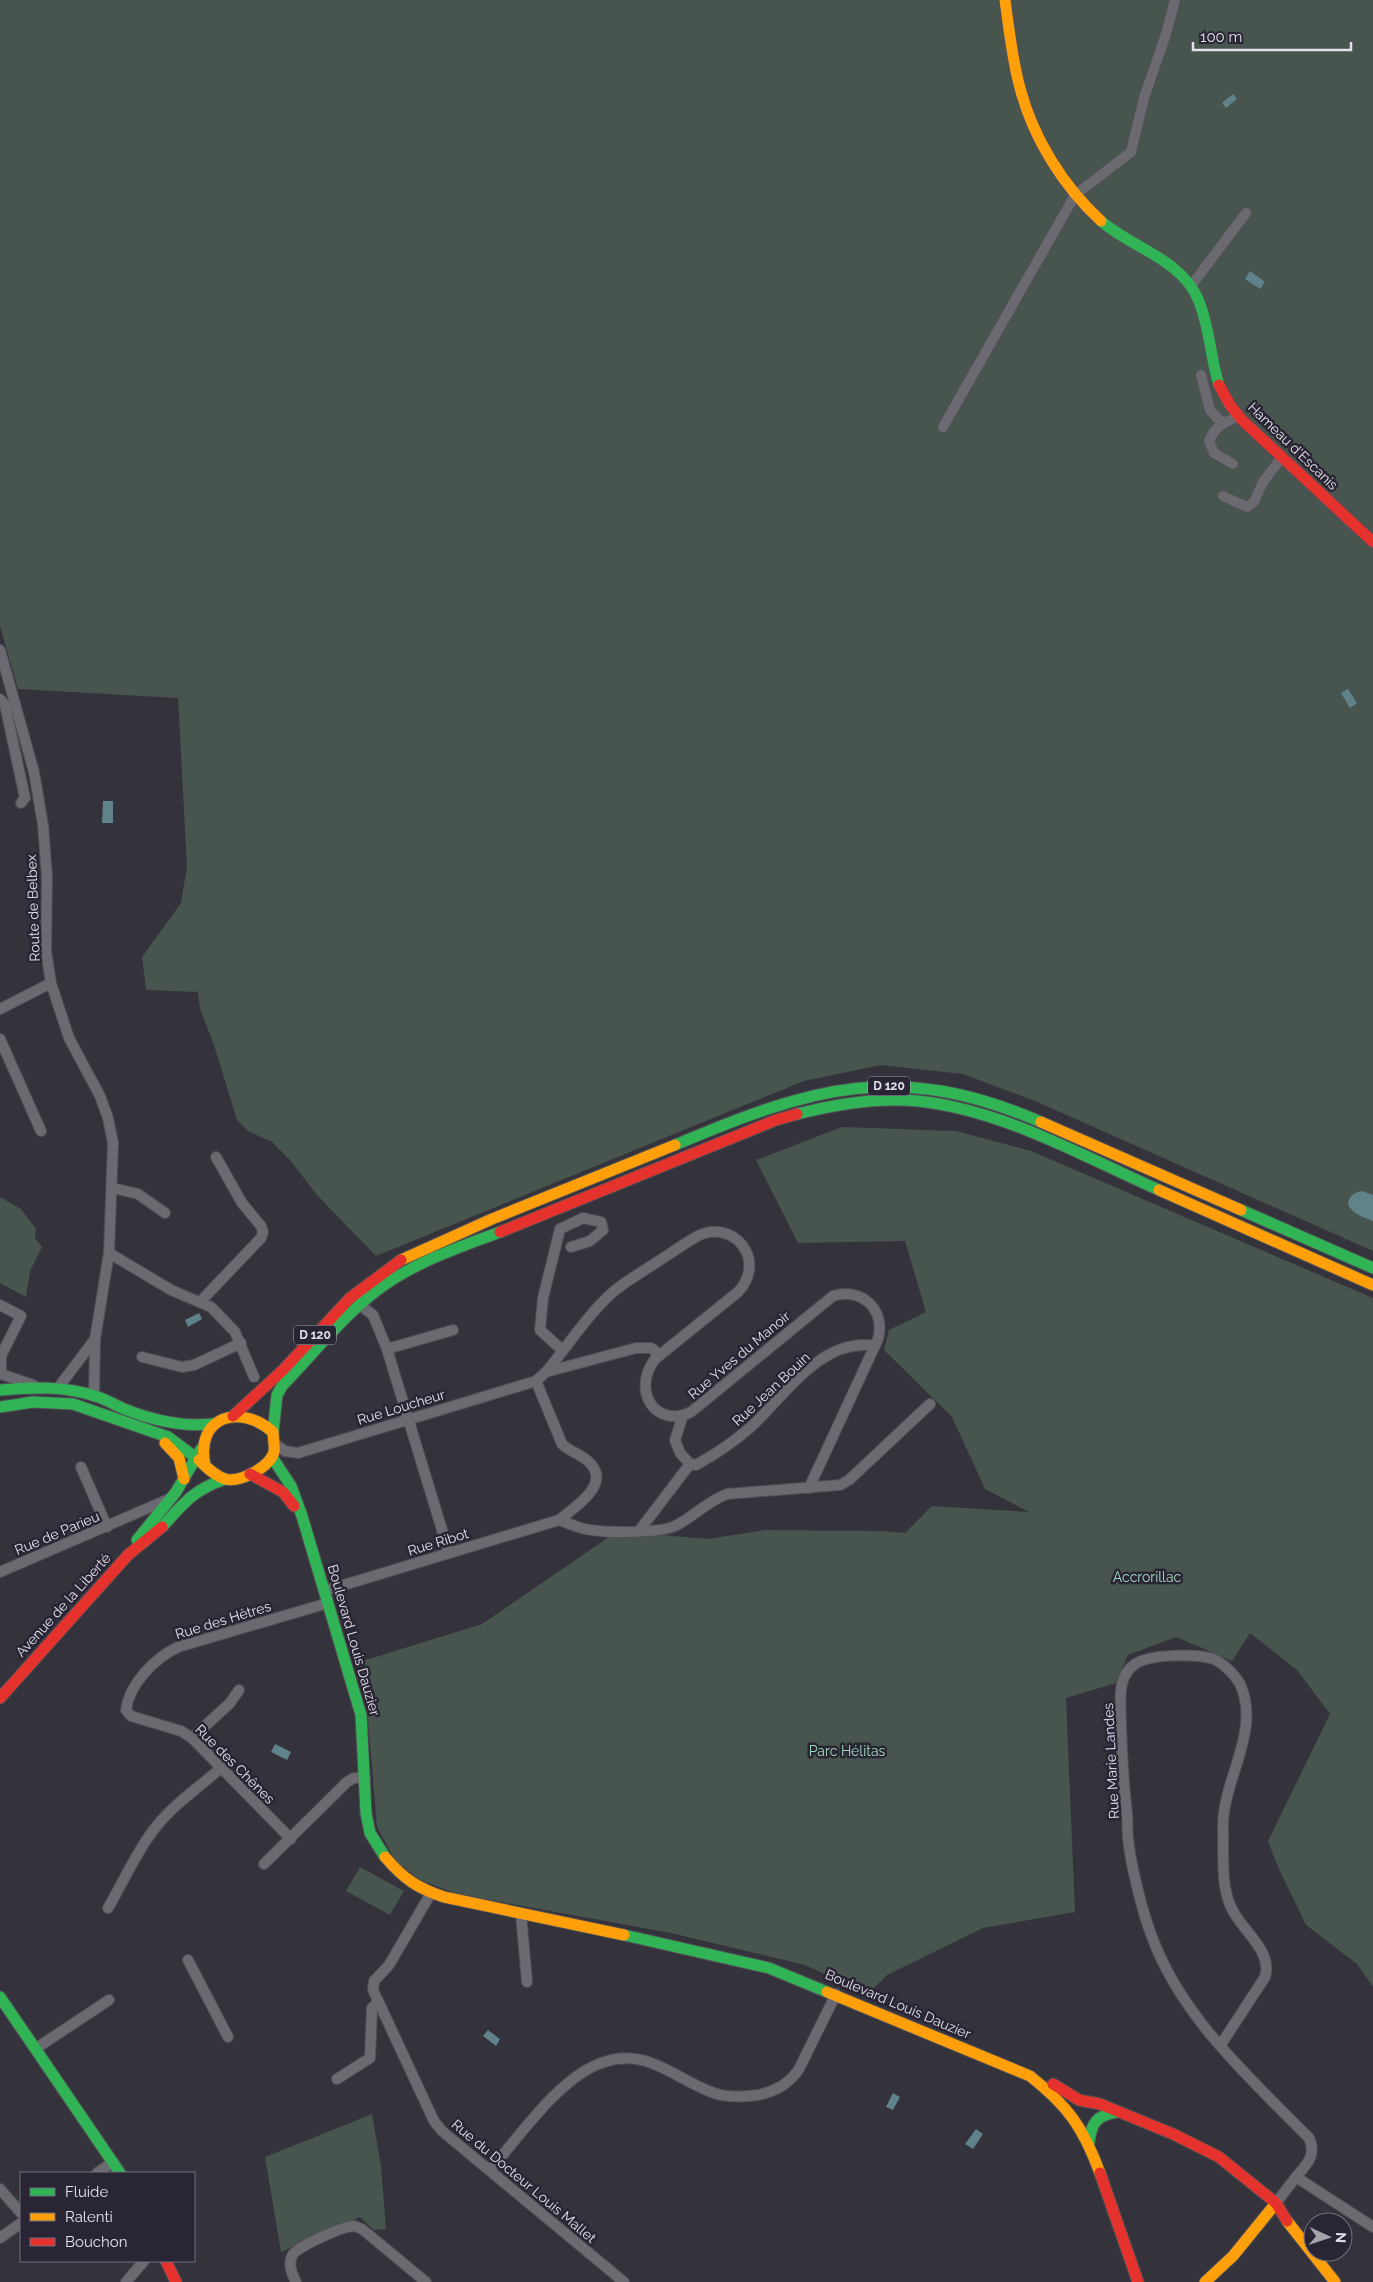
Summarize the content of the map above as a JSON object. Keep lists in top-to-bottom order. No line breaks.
{"streets":{"main road":["Hameau d'Escanis","D 120","Avenue de la Liberté","Boulevard Louis Dauzier"],"street":["Route de Belbex","Rue Yves du Manoir","Rue Jean Bouin","Rue Loucheur","Rue de Parieu","Rue Ribot","Rue des Hêtres","Rue Marie Landes","Rue des Chênes","Rue du Docteur Louis Mallet"]},"crossings":[["D 120","Rue Loucheur"],["D 120","Avenue de la Liberté"],["D 120","Boulevard Louis Dauzier"],["Rue Yves du Manoir","Rue Jean Bouin"],["Rue Yves du Manoir","Rue Loucheur"],["Rue Loucheur","Avenue de la Liberté"],["Rue Loucheur","Boulevard Louis Dauzier"],["Rue de Parieu","Avenue de la Liberté"],["Rue Ribot","Boulevard Louis Dauzier"],["Avenue de la Liberté","Boulevard Louis Dauzier"],["Rue des Hêtres","Boulevard Louis Dauzier"],["Rue des Hêtres","Rue des Chênes"],["Boulevard Louis Dauzier","Rue du Docteur Louis Mallet"]],"parks":["Accrorillac","Parc Hélitas"],"legend":["Fluide","Ralenti","Bouchon"],"scale_bar":"100 m","north":"right"}
